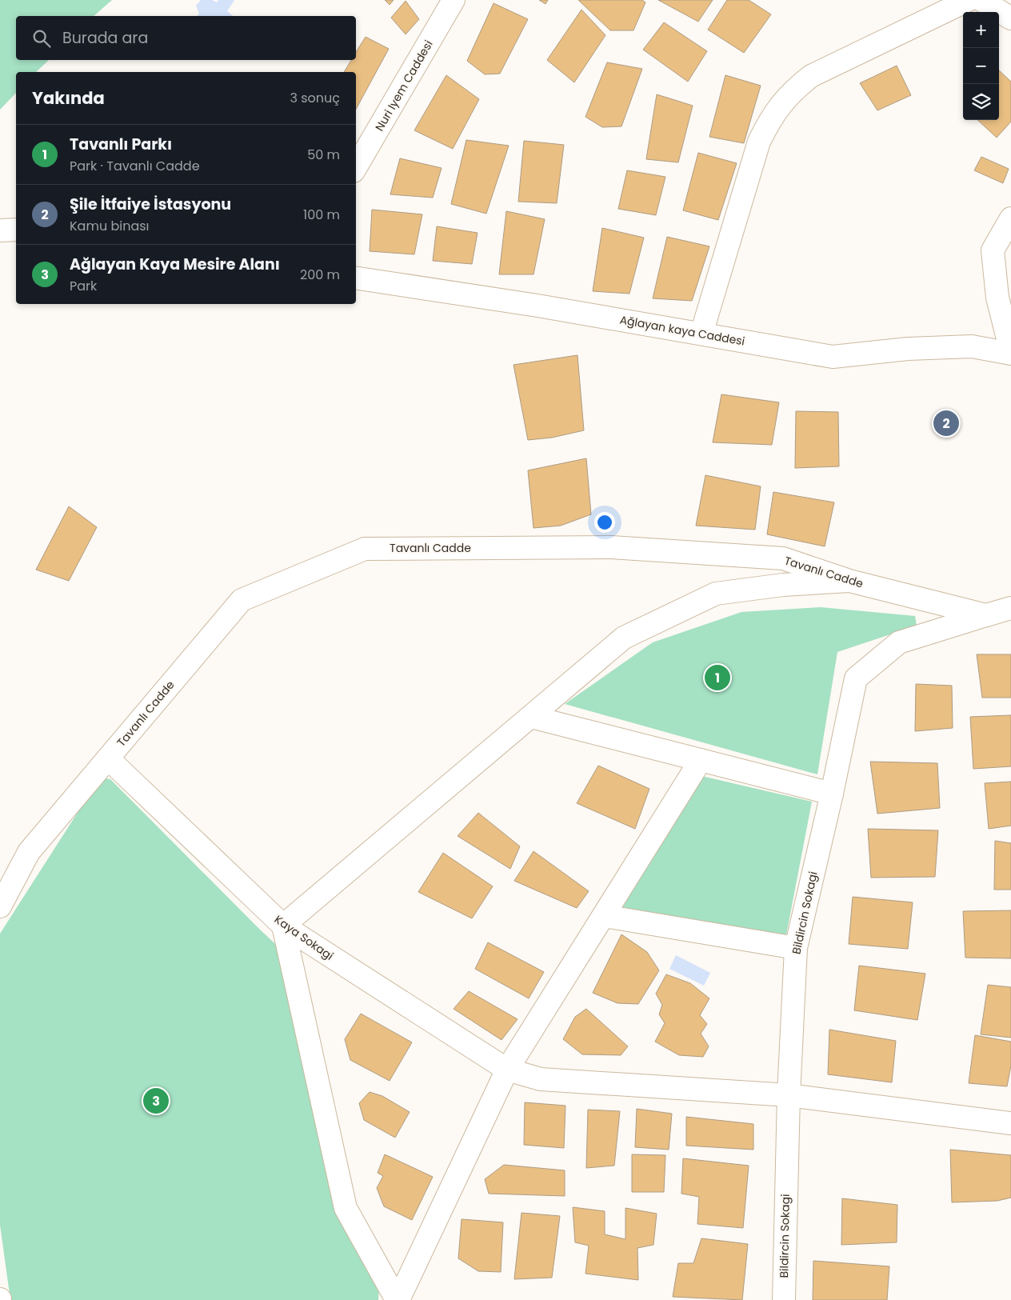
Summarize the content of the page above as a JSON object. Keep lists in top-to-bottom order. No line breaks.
{"streets":{"street":["Nuri Iyem Caddesi","Ağlayan kaya Caddesi","Tavanlı Cadde","Bildircin Sokagi","Kaya Sokagi"]},"crossings":[["Tavanlı Cadde","Bildircin Sokagi"],["Tavanlı Cadde","Kaya Sokagi"],["Bildircin Sokagi","Kaya Sokagi"]],"page":{"map_buttons":["+","−"],"search":"Burada ara","heading":["Yakında","3 sonuç"],"list":[{"mark":"1","name":"Tavanlı Parkı","note":"Park · Tavanlı Cadde","value":"50 m"},{"mark":"2","name":"Şile İtfaiye İstasyonu","note":"Kamu binası","value":"100 m"},{"mark":"3","name":"Ağlayan Kaya Mesire Alanı","note":"Park","value":"200 m"}],"pins":["2","1","3"]}}
